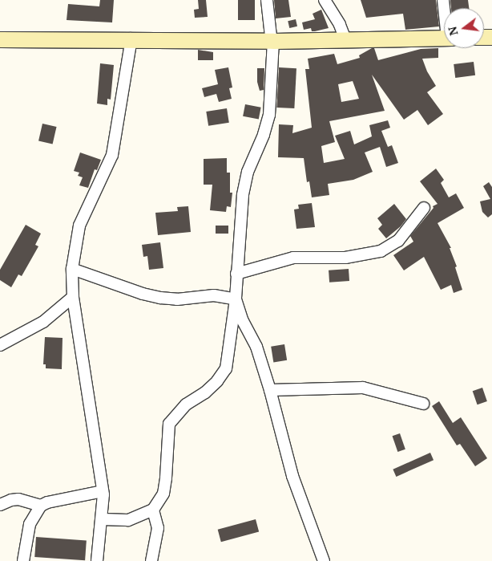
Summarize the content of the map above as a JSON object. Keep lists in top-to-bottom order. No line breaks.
{"north":"left"}
